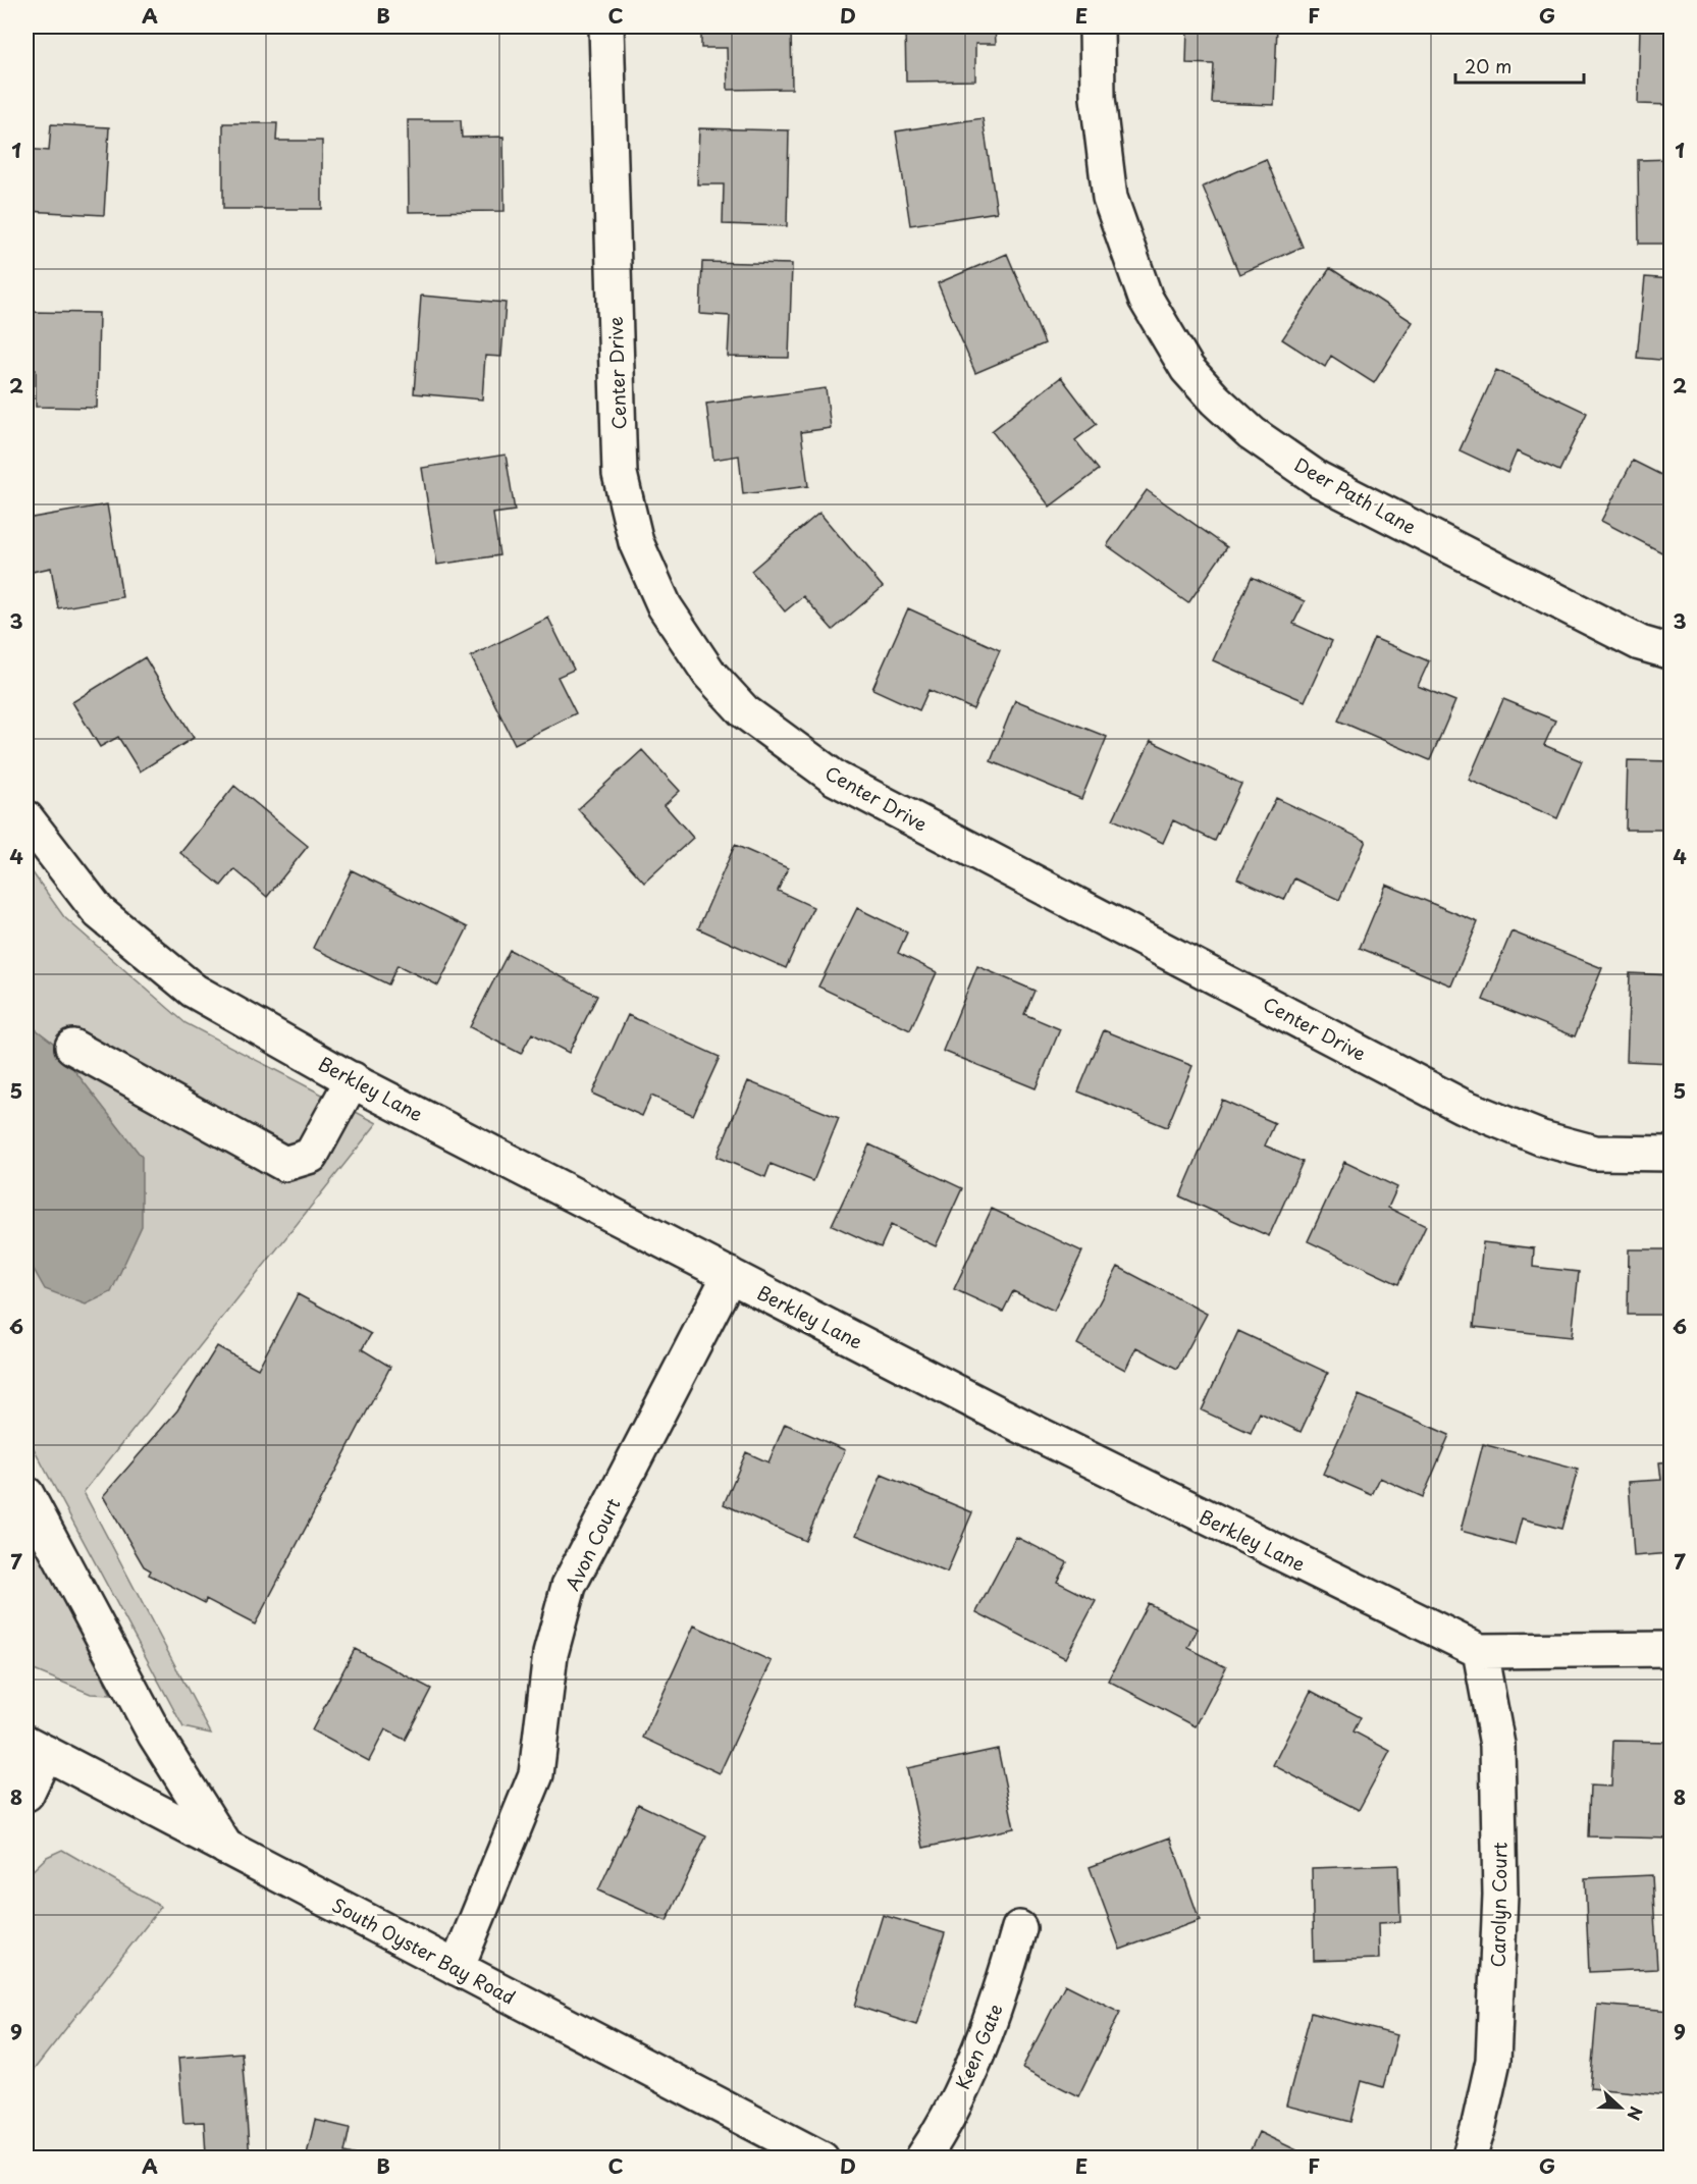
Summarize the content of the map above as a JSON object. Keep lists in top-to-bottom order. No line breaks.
{"streets":{"main road":["Center Drive","Deer Path Lane","Berkley Lane","Avon Court","Carolyn Court","South Oyster Bay Road","Keen Gate"]},"crossings":[["Berkley Lane","Avon Court"],["Berkley Lane","Carolyn Court"],["Avon Court","South Oyster Bay Road"]],"scale_bar":"20 m","north":"right","grid":{"columns":["A","B","C","D","E","F","G"],"rows":["1","2","3","4","5","6","7","8","9"]}}
